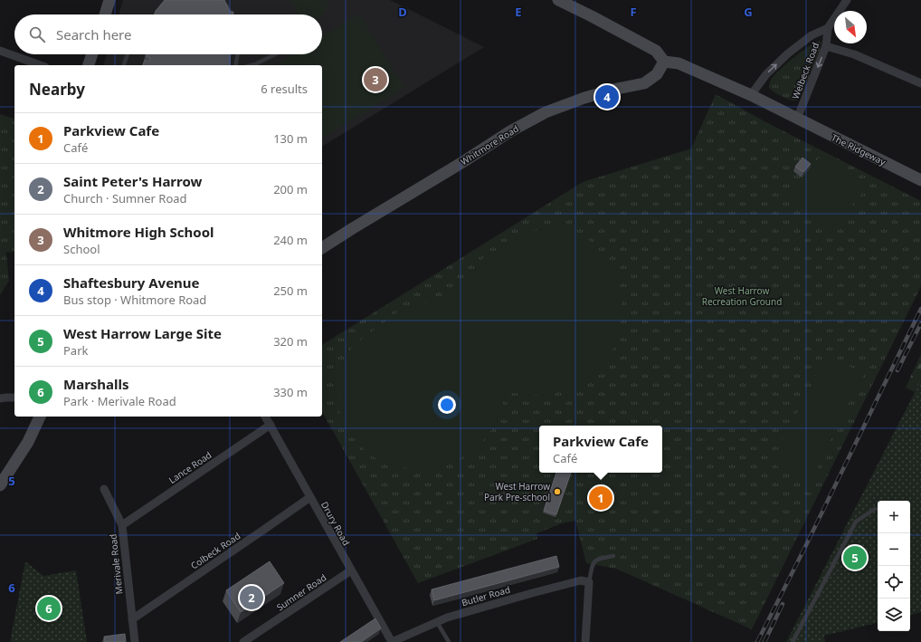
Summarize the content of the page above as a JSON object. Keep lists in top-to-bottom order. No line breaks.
{"streets":{"street":["Welbeck Road","Whitmore Road","The Ridgeway","Lance Road","Drury Road","Colbeck Road","Merivale Road","Sumner Road","Butler Road"]},"crossings":[["Welbeck Road","The Ridgeway"],["Whitmore Road","The Ridgeway"],["Lance Road","Drury Road"],["Lance Road","Merivale Road"],["Drury Road","Colbeck Road"],["Drury Road","Sumner Road"],["Drury Road","Butler Road"],["Colbeck Road","Merivale Road"]],"parks":["West Harrow Recreation Ground"],"places":["West Harrow Park Pre-school"],"north":"bottom right","page":{"search":"Search here","heading":["Nearby","6 results"],"pins":["3","4","1","5","2","6"],"list":[{"mark":"1","name":"Parkview Cafe","note":"Café","value":"130 m"},{"mark":"2","name":"Saint Peter's Harrow","note":"Church · Sumner Road","value":"200 m"},{"mark":"3","name":"Whitmore High School","note":"School","value":"240 m"},{"mark":"4","name":"Shaftesbury Avenue","note":"Bus stop · Whitmore Road","value":"250 m"},{"mark":"5","name":"West Harrow Large Site","note":"Park","value":"320 m"},{"mark":"6","name":"Marshalls","note":"Park · Merivale Road","value":"330 m"}],"popup":["Parkview Cafe","Café"],"map_buttons":["+","−"]},"grid":{"columns":["D","E","F","G"],"rows":["5","6"]}}
